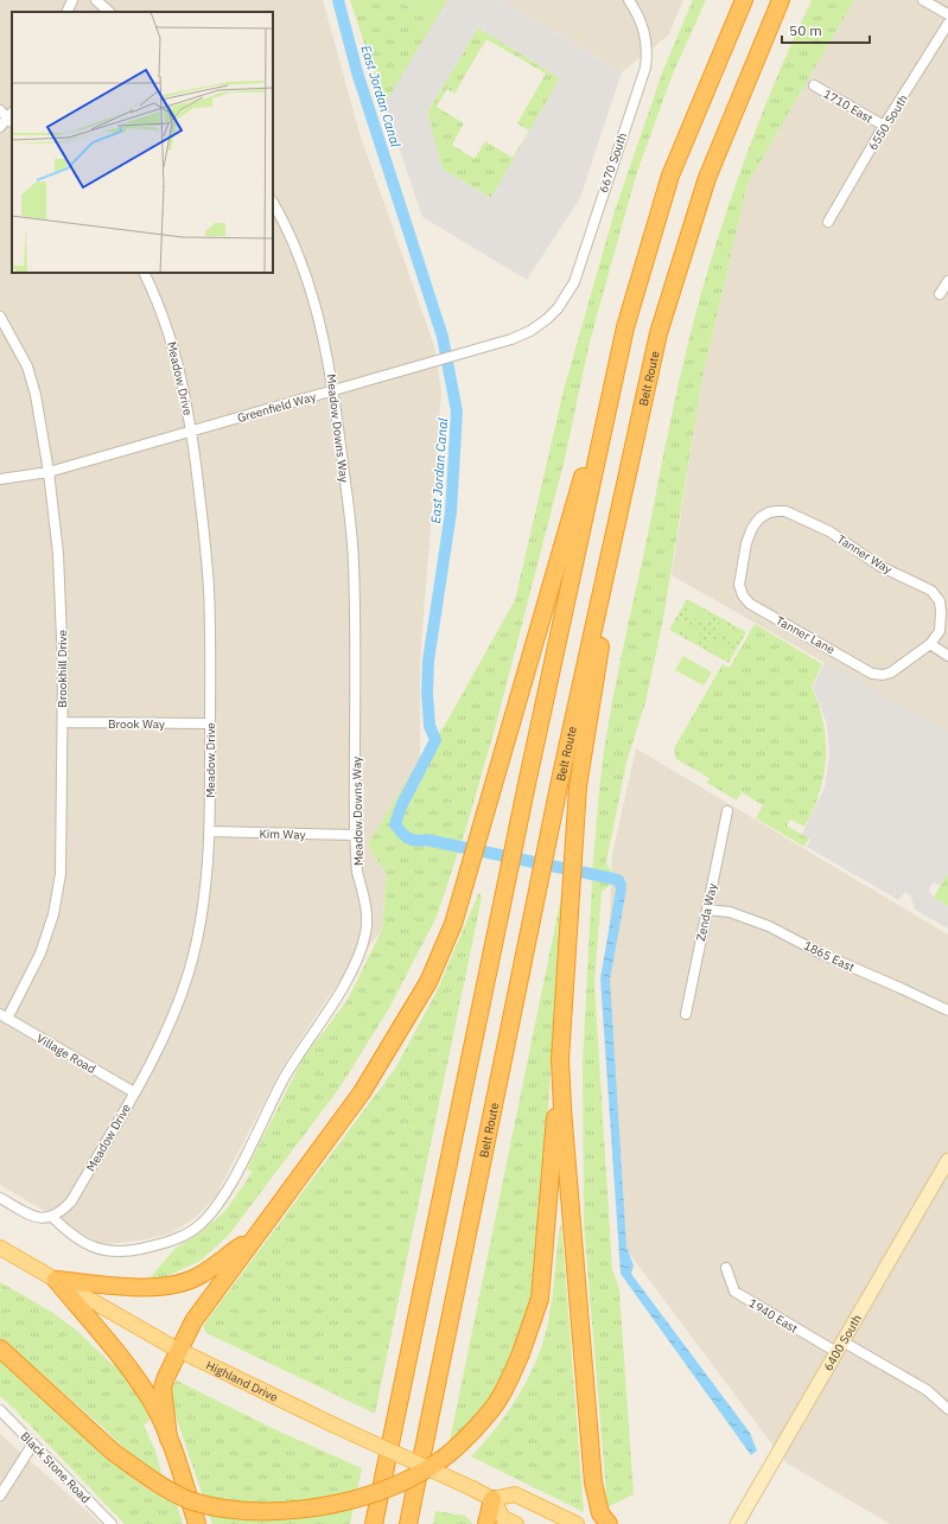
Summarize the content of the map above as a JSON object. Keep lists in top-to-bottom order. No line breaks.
{"streets":{"highway":["Belt Route"],"main road":["Highland Drive"],"street":["1710 East","6550 South","6670 South","Meadow Drive","Greenfield Way","Meadow Downs Way","Tanner Way","Tanner Lane","Brookhill Drive","Brook Way","Kim Way","Zenda Way","1865 East","Village Road","1940 East","6400 South","Black Stone Road"]},"crossings":[["1710 East","6550 South"],["6670 South","Greenfield Way"],["Meadow Drive","Greenfield Way"],["Meadow Drive","Meadow Downs Way"],["Meadow Drive","Brook Way"],["Meadow Drive","Kim Way"],["Meadow Drive","Village Road"],["Greenfield Way","Meadow Downs Way"],["Greenfield Way","Brookhill Drive"],["Meadow Downs Way","Kim Way"],["Tanner Way","Tanner Lane"],["Brookhill Drive","Brook Way"],["Brookhill Drive","Village Road"],["Zenda Way","1865 East"],["1940 East","6400 South"]],"water":["East Jordan Canal"],"scale_bar":"50 m"}
